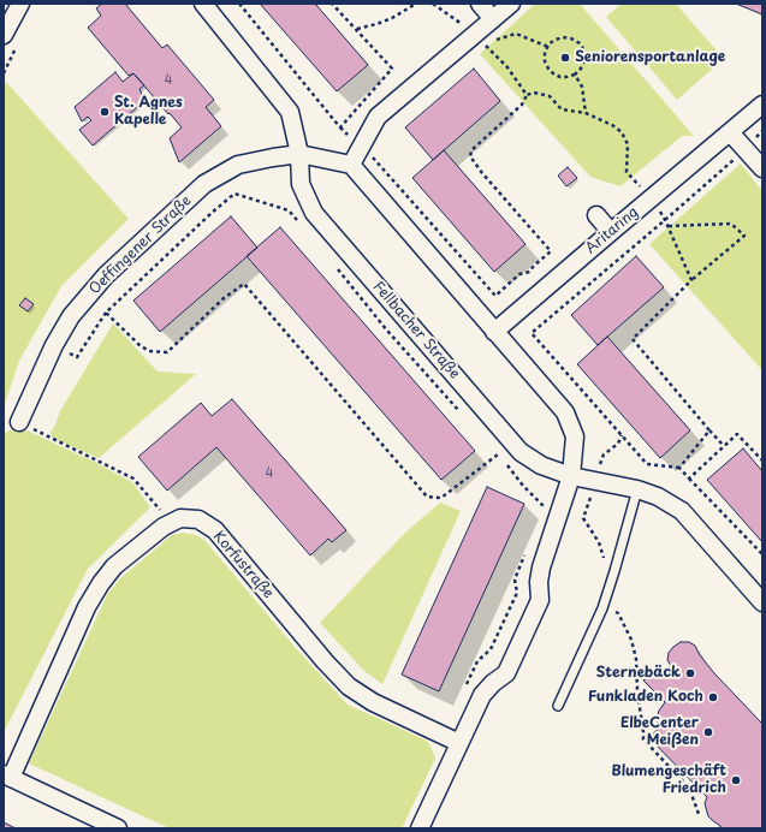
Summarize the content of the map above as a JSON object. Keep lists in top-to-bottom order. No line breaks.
{"streets":{"street":["Aritaring","Oeffingener Straße","Fellbacher Straße","Korfustraße"]},"crossings":[["Oeffingener Straße","Fellbacher Straße"]],"places":["Seniorensportanlage","St. Agnes Kapelle","Sternebäck","Funkladen Koch","ElbeCenter Meißen","Blumengeschäft Friedrich"],"house_numbers":["4","4"]}
